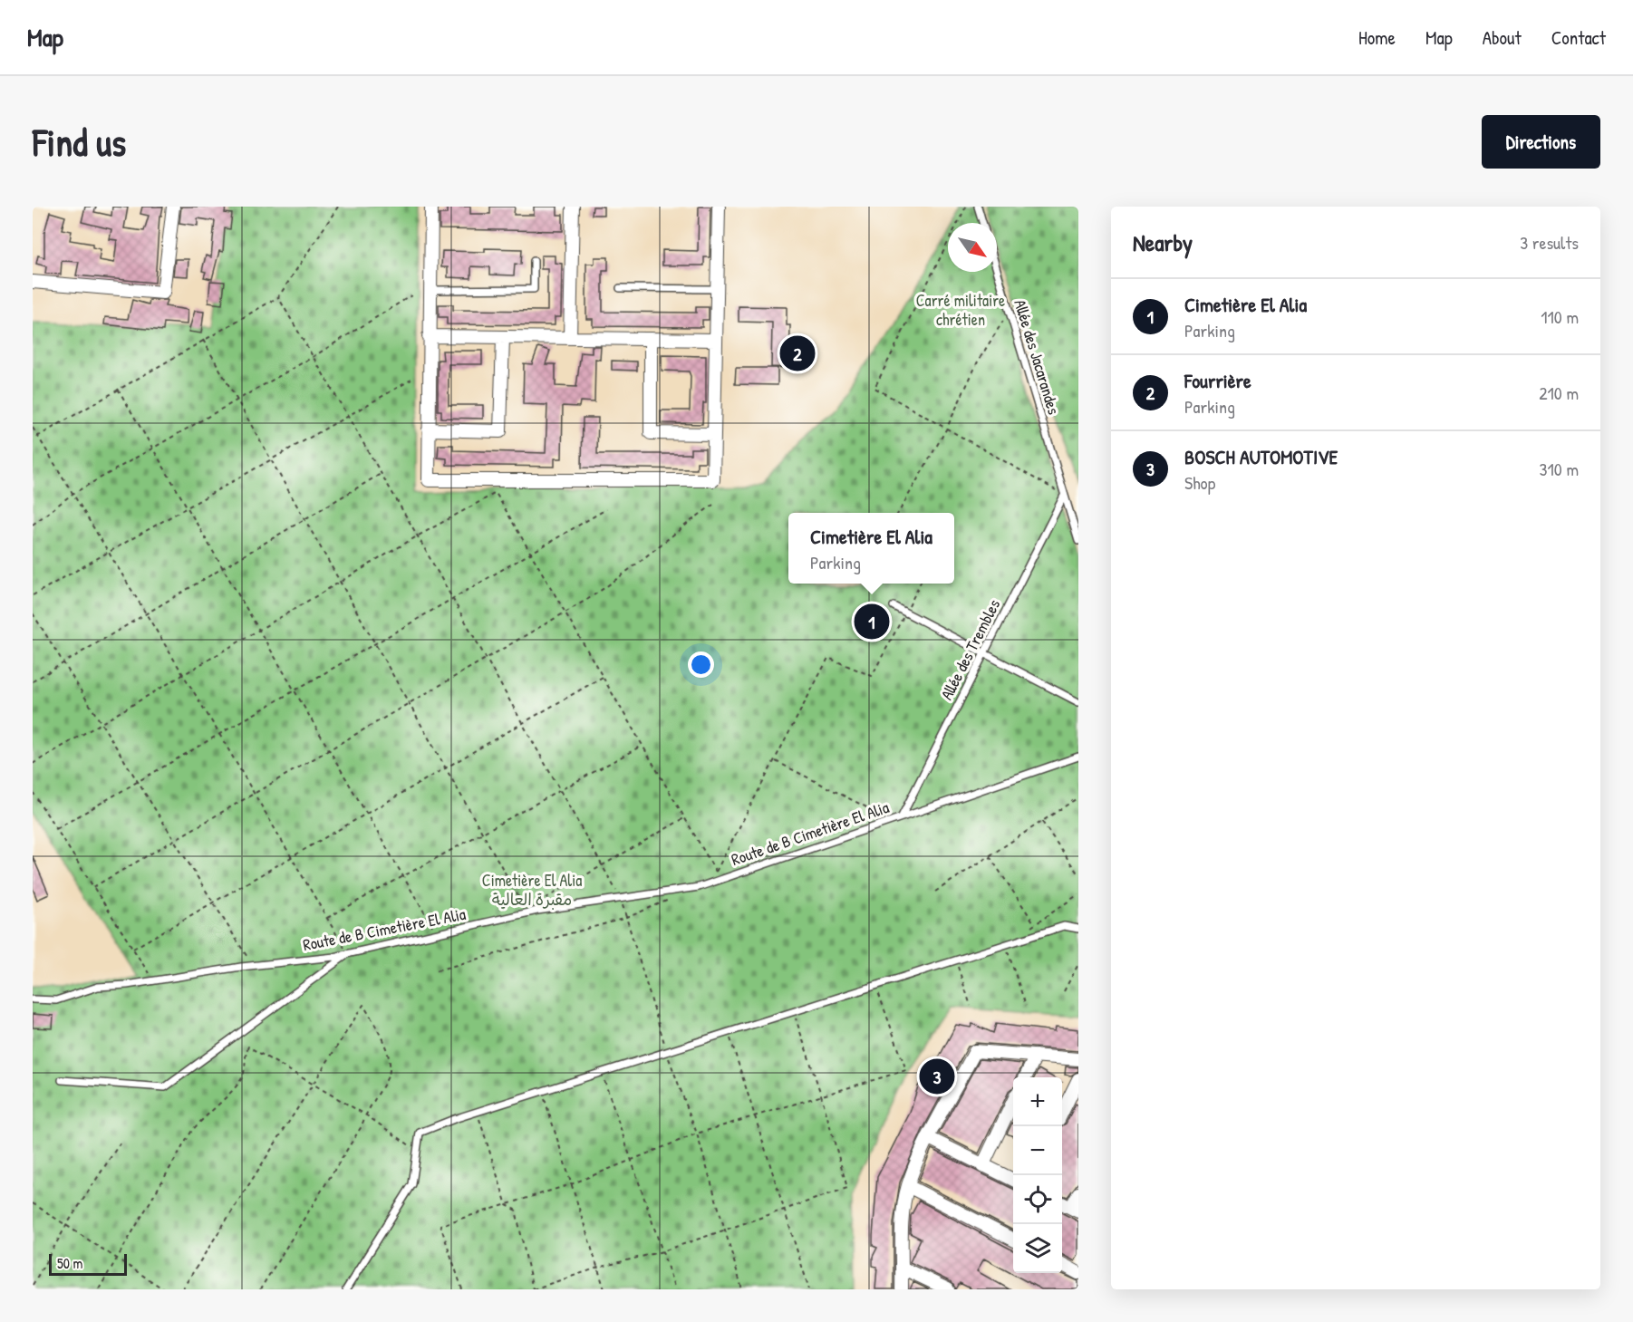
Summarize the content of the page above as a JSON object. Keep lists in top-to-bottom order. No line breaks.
{"streets":{"lane":["Allée des Jacarandes","Allée des Trembles","Route de B Cimetière El Alia"]},"crossings":[["Allée des Jacarandes","Allée des Trembles"],["Allée des Trembles","Route de B Cimetière El Alia"]],"parks":["Carré militaire chrétien","Cimetière El Alia مقبرة العالية"],"scale_bar":"50 m","north":"bottom right","page":{"header":"Map","nav":["Home","Map","About","Contact"],"buttons":"Directions","title":"Find us","heading":["Nearby","3 results"],"list":[{"mark":"1","name":"Cimetière El Alia","note":"Parking","value":"110 m"},{"mark":"2","name":"Fourrière","note":"Parking","value":"210 m"},{"mark":"3","name":"BOSCH AUTOMOTIVE","note":"Shop","value":"310 m"}],"pins":["2","1","3"],"popup":["Cimetière El Alia","Parking"],"map_buttons":["+","−"],"scale":"50 m"}}
